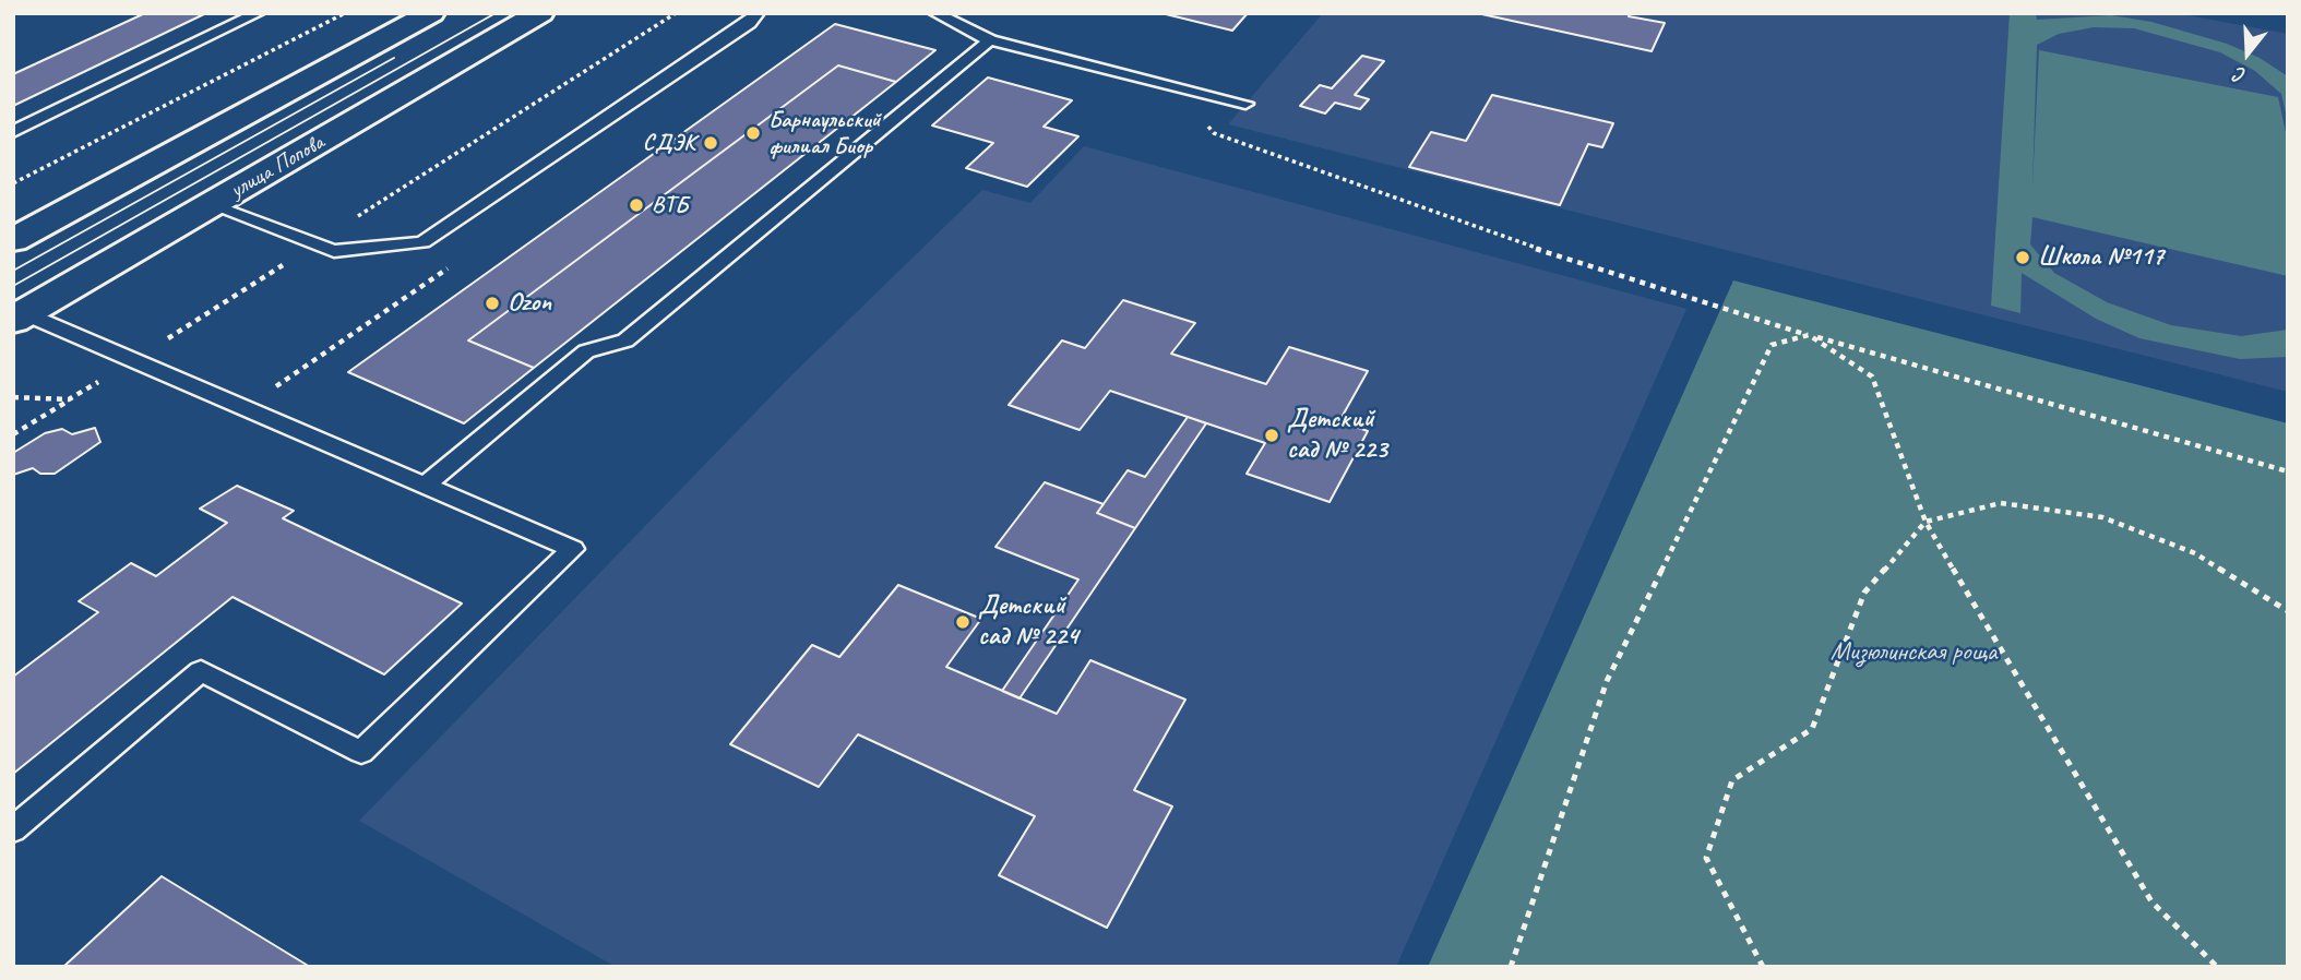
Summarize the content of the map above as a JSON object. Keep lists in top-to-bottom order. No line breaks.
{"streets":{"main road":["улица Попова"]},"parks":["Мизюлинская роща"],"places":["Барнаульский филиал Биор","СДЭК","ВТБ","Школа №117","Ozon","Детский сад № 223","Детский сад № 224"],"north":"bottom"}
